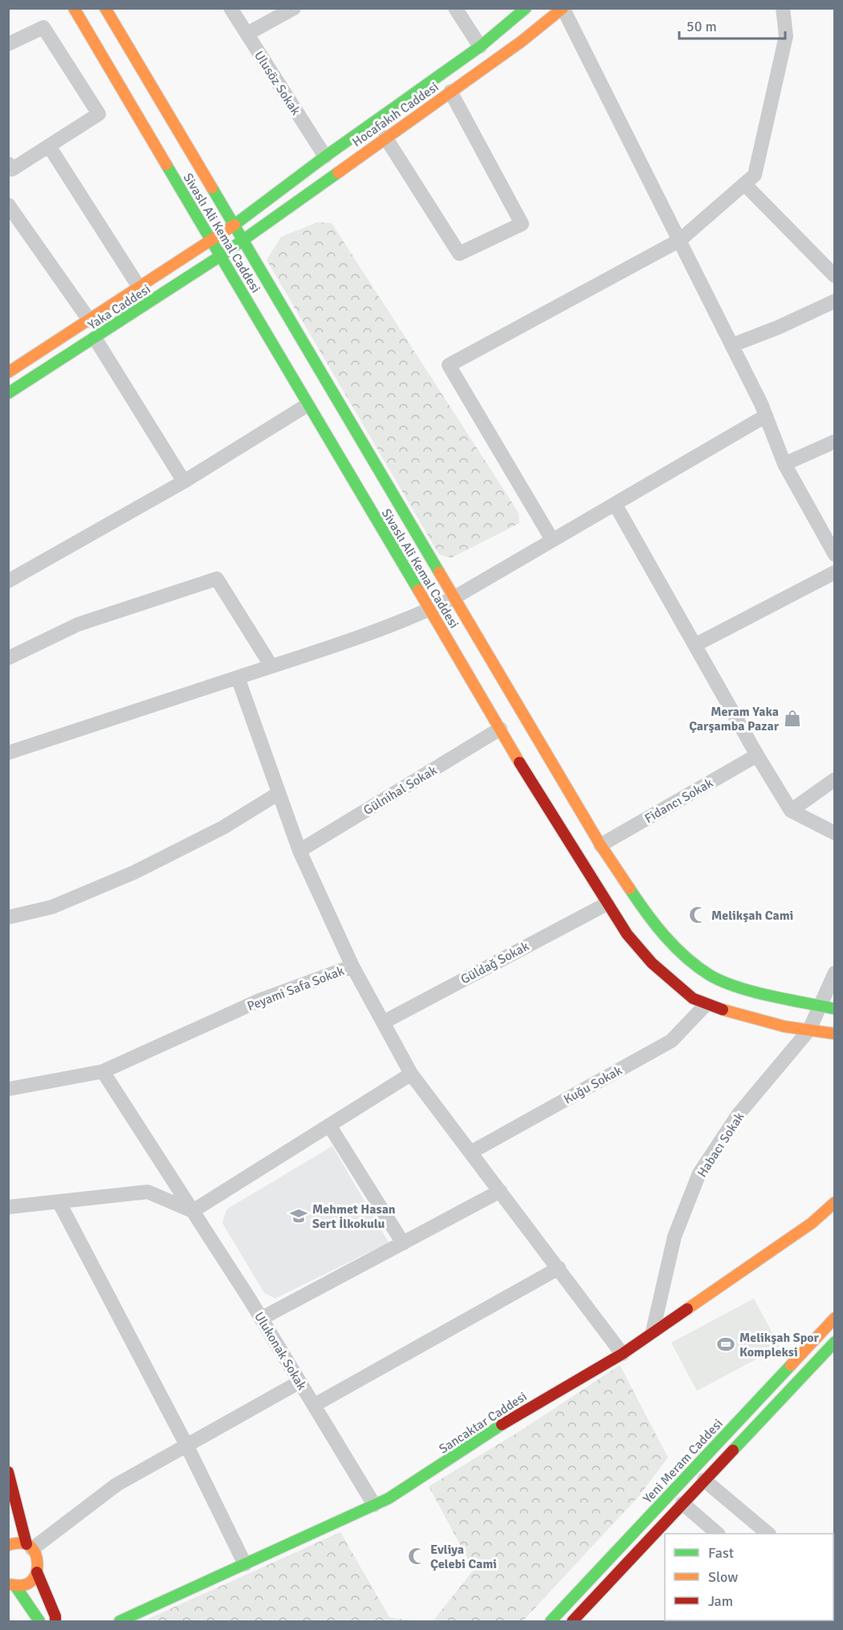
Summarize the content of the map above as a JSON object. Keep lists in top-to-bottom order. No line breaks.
{"streets":{"main road":["Hocafakıh Caddesi","Sivaslı Ali Kemal Caddesi","Yaka Caddesi","Sancaktar Caddesi","Yeni Meram Caddesi"],"street":["Ulusöz Sokak","Gülnihal Sokak","Fidancı Sokak","Güldağ Sokak","Peyami Safa Sokak","Kuğu Sokak","Habacı Sokak","Ulukonak Sokak"]},"crossings":[["Ulusöz Sokak","Hocafakıh Caddesi"],["Hocafakıh Caddesi","Sivaslı Ali Kemal Caddesi"],["Hocafakıh Caddesi","Yaka Caddesi"],["Sivaslı Ali Kemal Caddesi","Yaka Caddesi"],["Sivaslı Ali Kemal Caddesi","Gülnihal Sokak"],["Sivaslı Ali Kemal Caddesi","Fidancı Sokak"],["Sivaslı Ali Kemal Caddesi","Güldağ Sokak"],["Sivaslı Ali Kemal Caddesi","Kuğu Sokak"],["Sivaslı Ali Kemal Caddesi","Habacı Sokak"],["Güldağ Sokak","Peyami Safa Sokak"],["Peyami Safa Sokak","Kuğu Sokak"],["Peyami Safa Sokak","Ulukonak Sokak"],["Peyami Safa Sokak","Sancaktar Caddesi"],["Habacı Sokak","Sancaktar Caddesi"],["Ulukonak Sokak","Sancaktar Caddesi"]],"places":{"shop":["Meram Yaka Çarşamba Pazar"],"mosque":["Melikşah Cami","Evliya Çelebi Cami"],"school or university":["Mehmet Hasan Sert İlkokulu"],"sports":["Melikşah Spor Kompleksi"]},"legend":["Fast","Slow","Jam"],"scale_bar":"50 m"}
